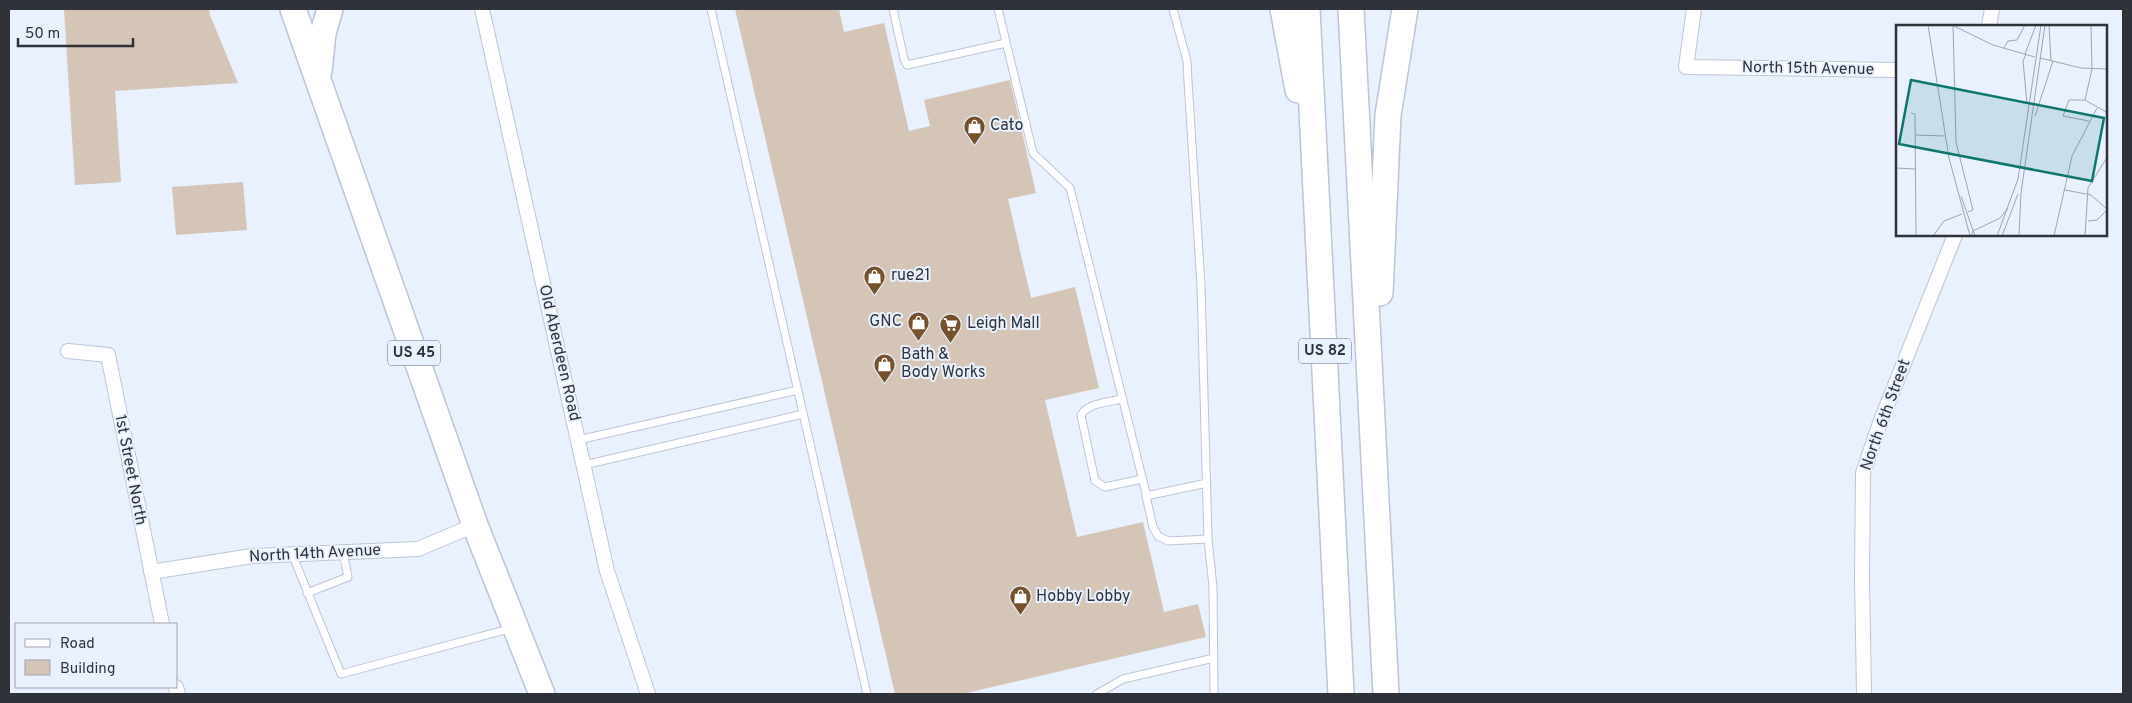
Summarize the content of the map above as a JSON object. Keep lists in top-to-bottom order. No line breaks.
{"streets":{"highway":["US 82","US 45"],"street":["North 15th Avenue","Old Aberdeen Road","North 6th Street","1st Street North","North 14th Avenue"]},"crossings":[["US 45","North 14th Avenue"],["1st Street North","North 14th Avenue"]],"places":{"shop":["Cato","rue21","GNC","Bath & Body Works","Hobby Lobby"],"supermarket":["Leigh Mall"]},"legend":["Road","Building"],"scale_bar":"50 m"}
